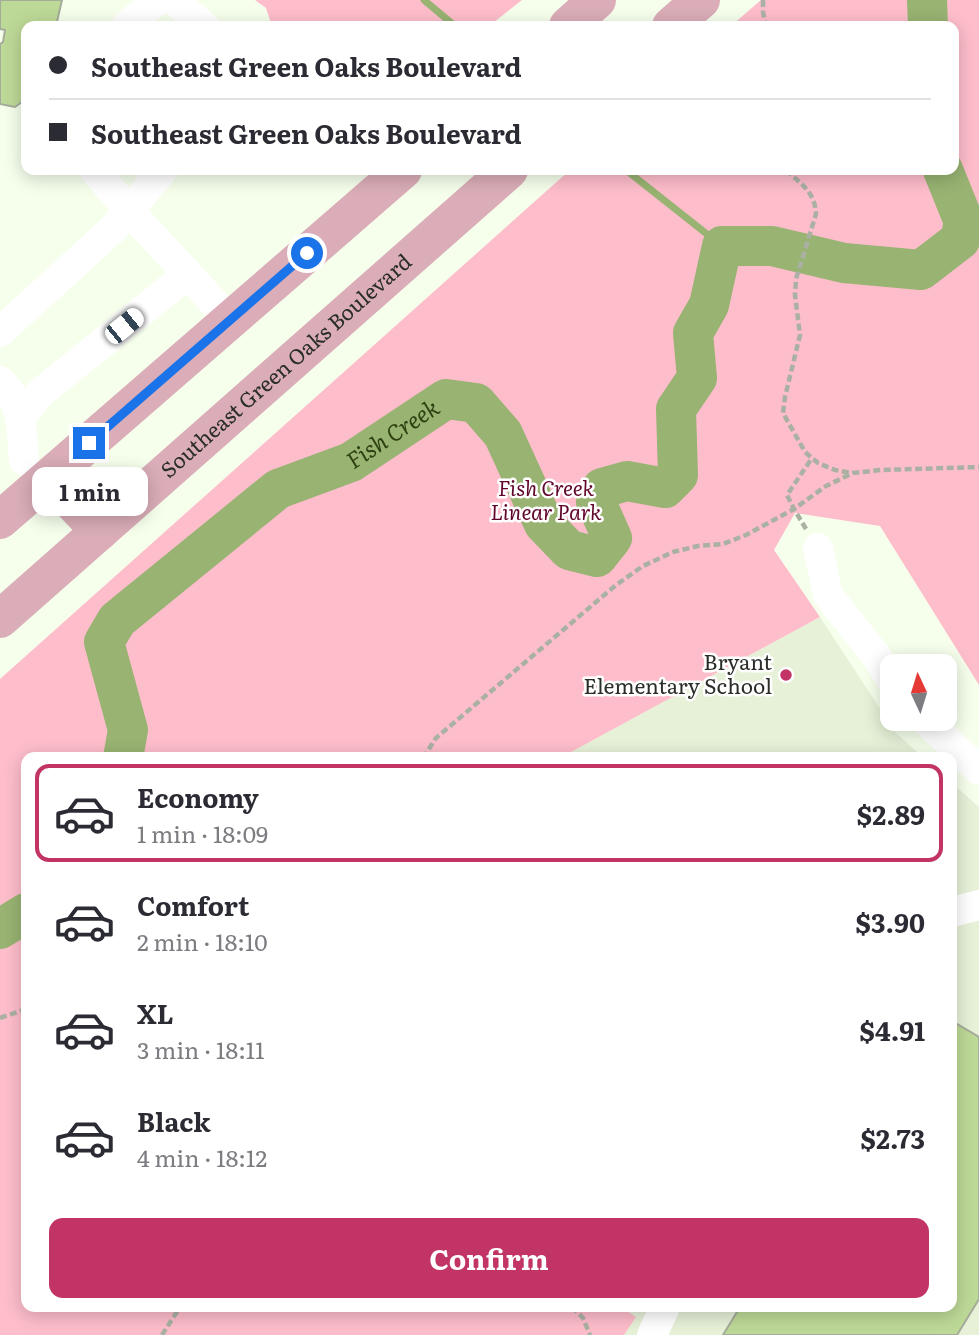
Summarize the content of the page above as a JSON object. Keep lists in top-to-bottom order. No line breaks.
{"streets":{"main road":["Southeast Green Oaks Boulevard"]},"water":["Fish Creek"],"parks":["Fish Creek Linear Park"],"places":["Bryant Elementary School"],"north":"top","page":{"banner":["Southeast Green Oaks Boulevard","Southeast Green Oaks Boulevard"],"bubble":"1 min","list":[{"name":"Economy","note":"1 min · 18:09","value":"$2.89"},{"name":"Comfort","note":"2 min · 18:10","value":"$3.90"},{"name":"XL","note":"3 min · 18:11","value":"$4.91"},{"name":"Black","note":"4 min · 18:12","value":"$2.73"}],"buttons":"Confirm"}}
